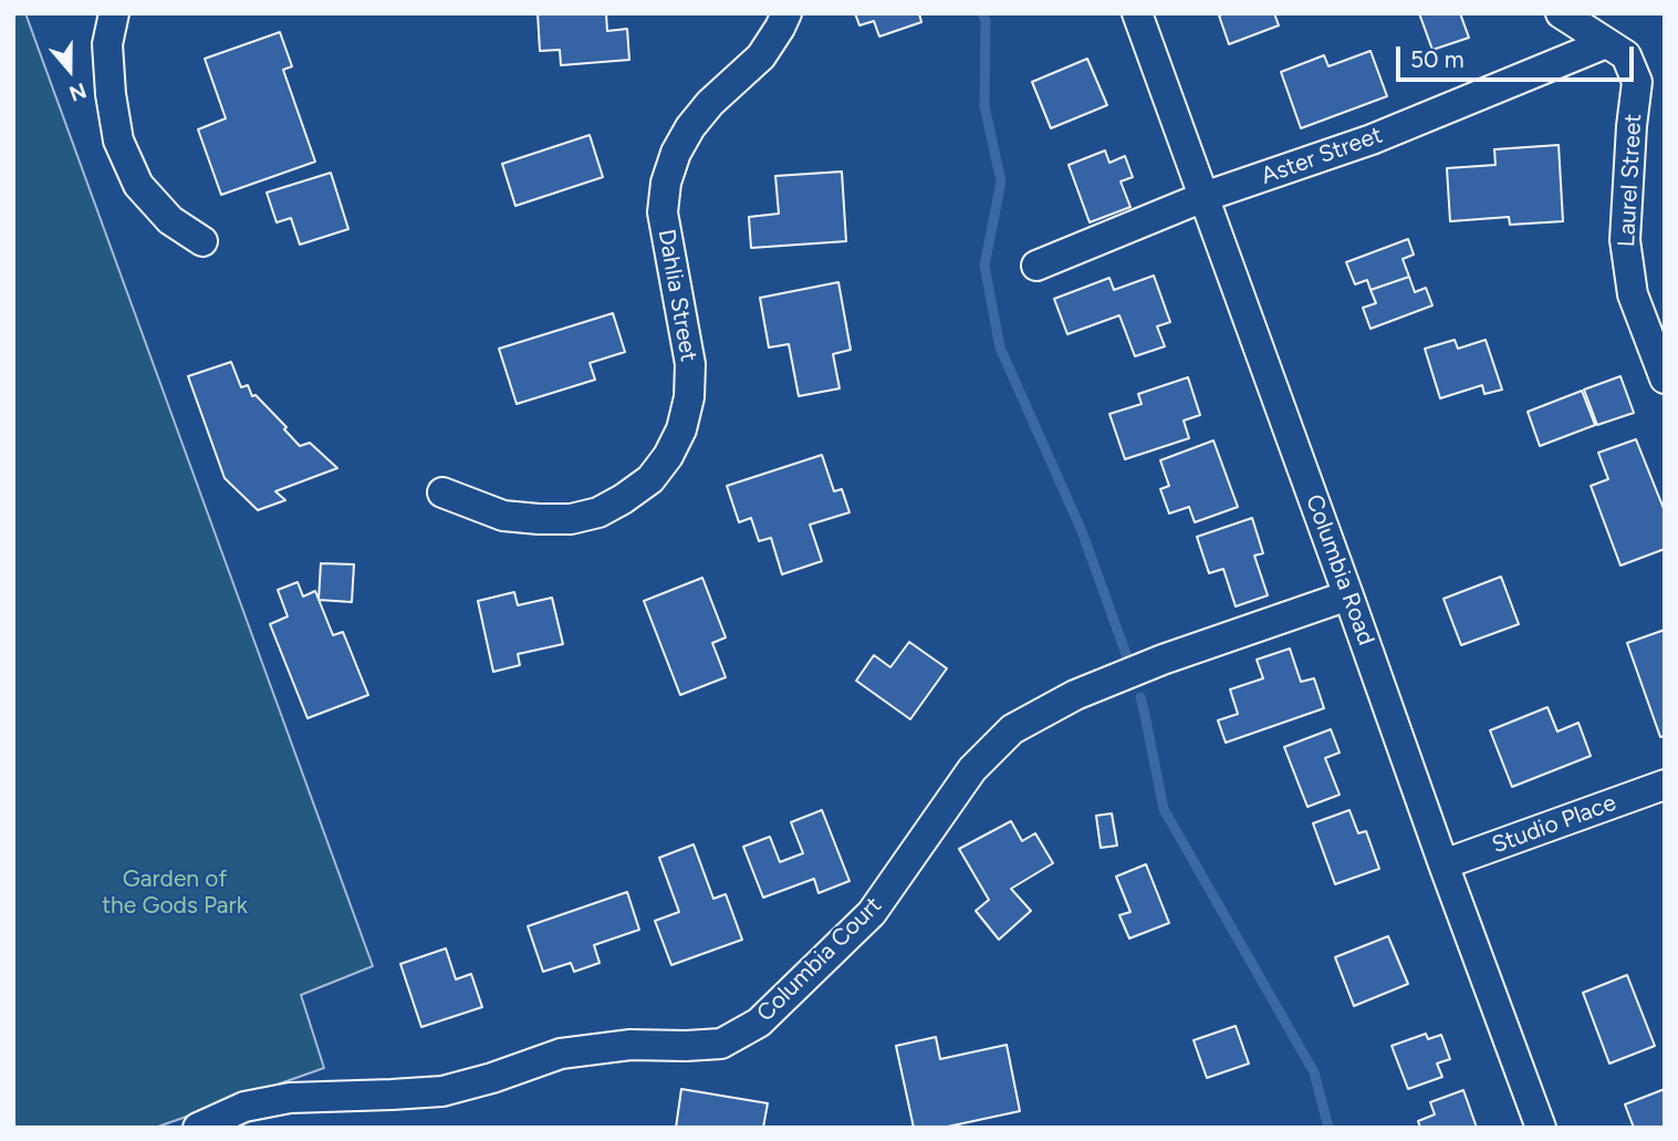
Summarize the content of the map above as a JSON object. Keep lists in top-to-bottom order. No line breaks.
{"streets":{"street":["Aster Street","Laurel Street","Dahlia Street","Columbia Road","Studio Place","Columbia Court"]},"crossings":[["Aster Street","Laurel Street"],["Aster Street","Columbia Road"],["Columbia Road","Studio Place"],["Columbia Road","Columbia Court"]],"parks":["Garden of the Gods Park"],"scale_bar":"50 m","north":"bottom"}
